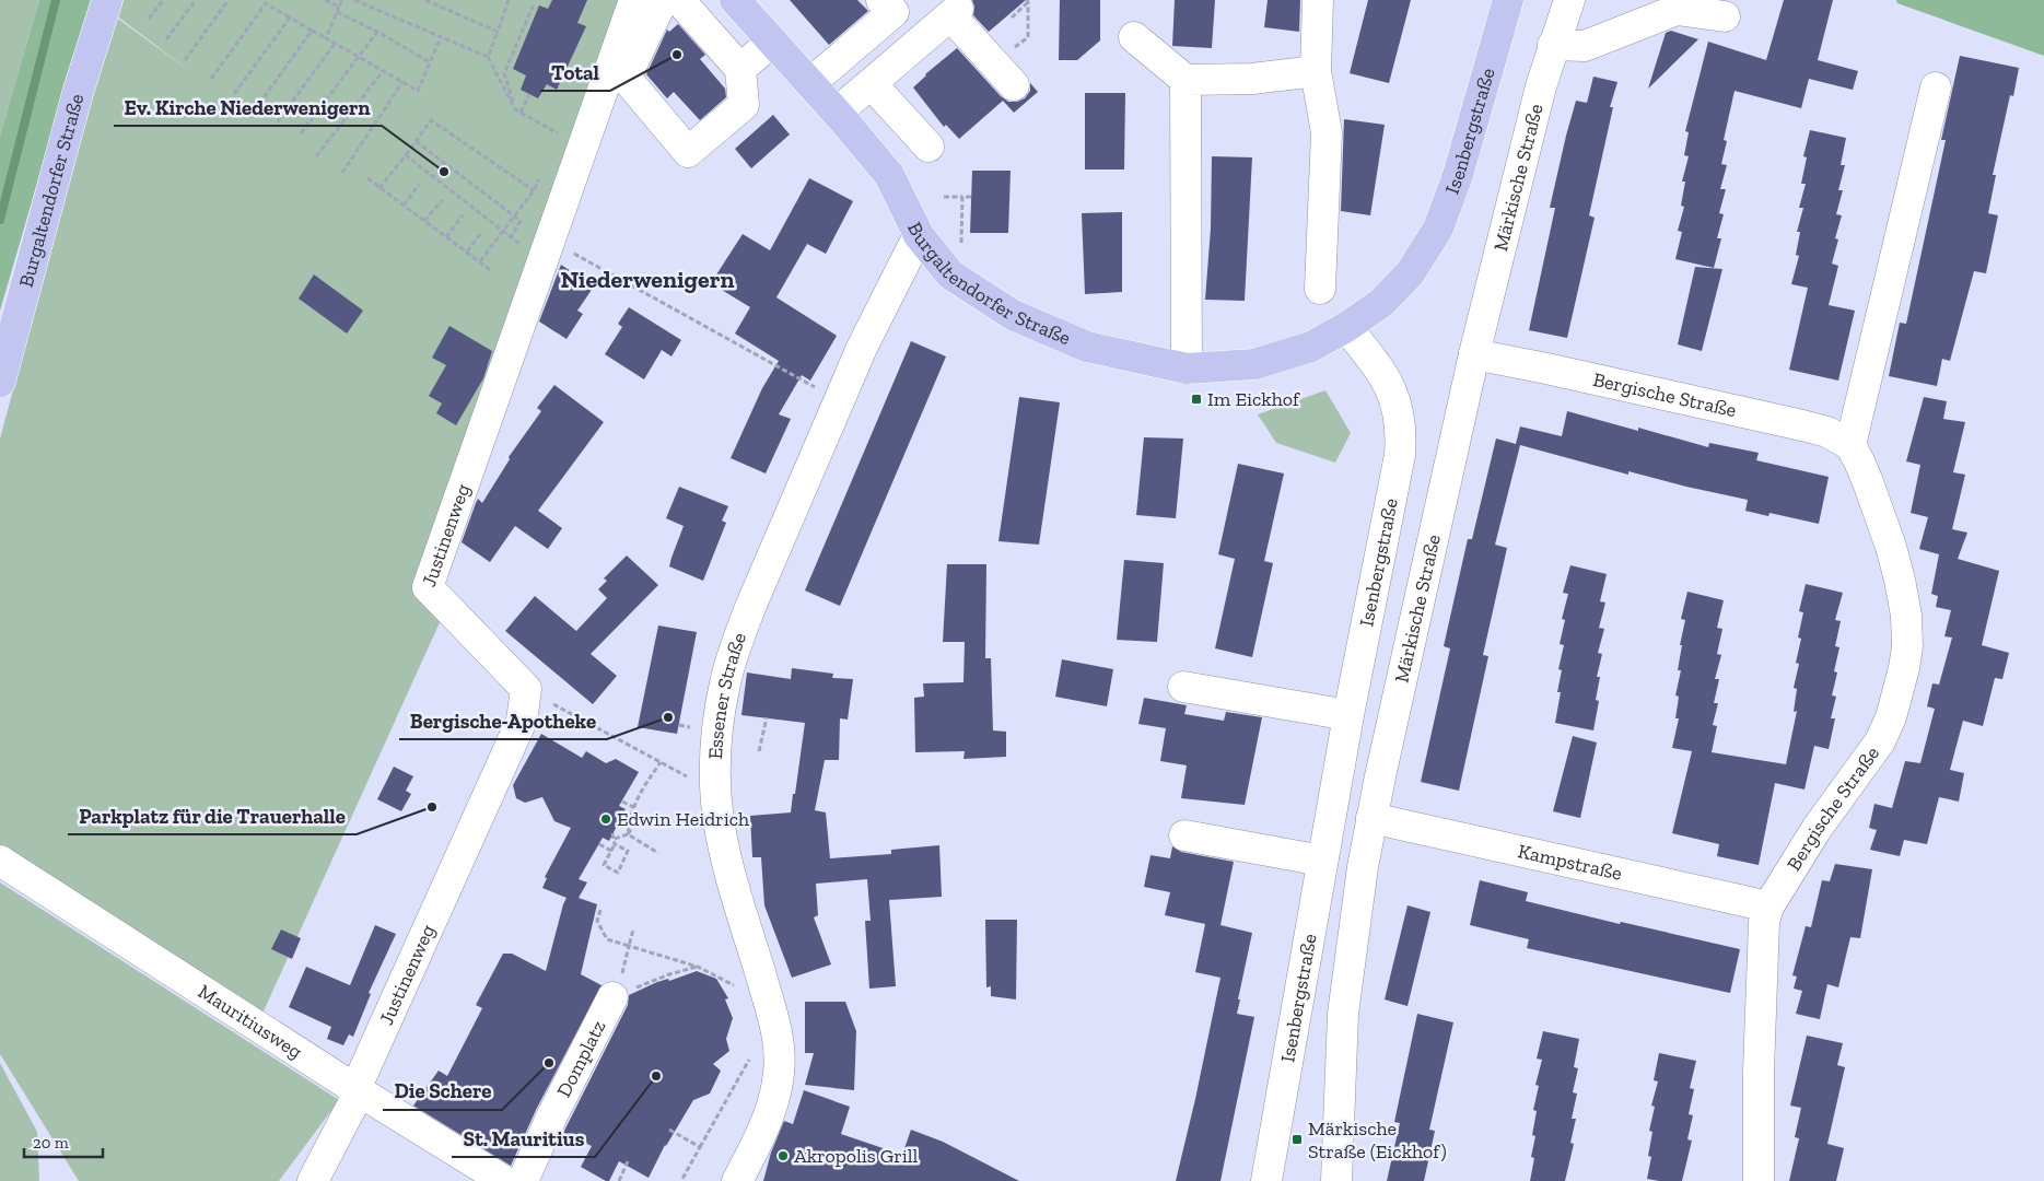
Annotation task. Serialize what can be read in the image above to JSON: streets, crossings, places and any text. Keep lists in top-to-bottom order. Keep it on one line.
{"streets":{"main road":["Isenbergstraße","Burgaltendorfer Straße"],"street":["Märkische Straße","Bergische Straße","Justinenweg","Essener Straße","Kampstraße","Mauritiusweg","Domplatz"]},"crossings":[["Isenbergstraße","Burgaltendorfer Straße"],["Märkische Straße","Bergische Straße"],["Märkische Straße","Kampstraße"],["Burgaltendorfer Straße","Essener Straße"],["Bergische Straße","Kampstraße"],["Justinenweg","Mauritiusweg"]],"districts":["Niederwenigern"],"places":{"other":["Total","Ev. Kirche Niederwenigern","Bergische-Apotheke","Parkplatz für die Trauerhalle","Edwin Heidrich","Die Schere","St. Mauritius","Akropolis Grill"],"transit":["Im Eickhof","Märkische Straße (Eickhof)"]},"scale_bar":"20 m"}
